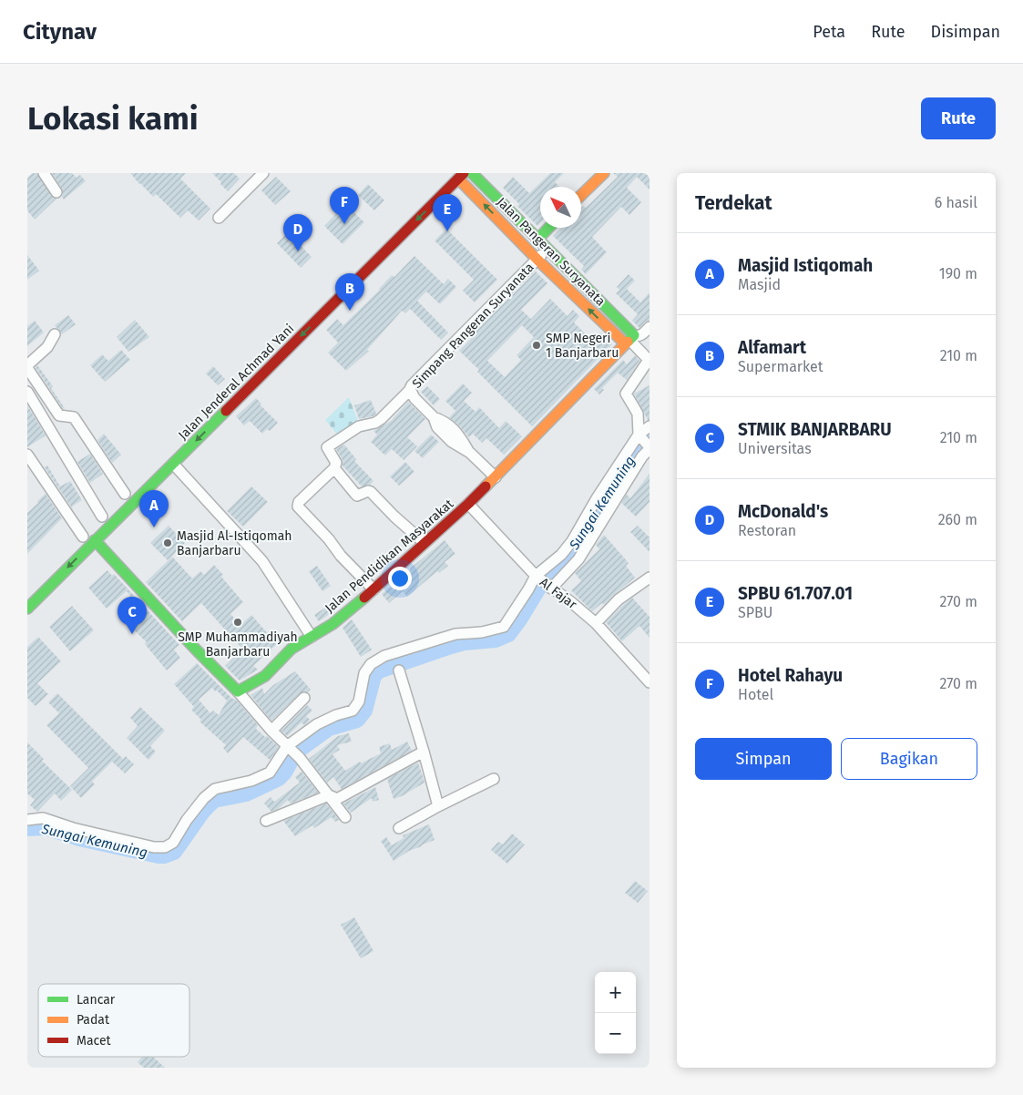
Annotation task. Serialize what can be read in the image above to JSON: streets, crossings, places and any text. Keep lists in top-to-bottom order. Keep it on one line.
{"streets":{"main road":["Jalan Pangeran Suryanata","Jalan Jenderal Achmad Yani","Jalan Pendidikan Masyarakat"],"street":["Simpang Pangeran Suryanata","Al Fajar"]},"crossings":[["Jalan Pangeran Suryanata","Simpang Pangeran Suryanata"],["Jalan Pangeran Suryanata","Jalan Jenderal Achmad Yani"],["Jalan Pangeran Suryanata","Jalan Pendidikan Masyarakat"],["Simpang Pangeran Suryanata","Jalan Pendidikan Masyarakat"],["Jalan Pendidikan Masyarakat","Al Fajar"]],"one_way":["Jalan Jenderal Achmad Yani"],"water":["Sungai Kemuning"],"places":["SMP Negeri 1 Banjarbaru","Masjid Al-Istiqomah Banjarbaru","SMP Muhammadiyah Banjarbaru"],"legend":["Lancar","Padat","Macet"],"north":"top left","page":{"header":"Citynav","nav":["Peta","Rute","Disimpan"],"buttons":["Rute",["Simpan","Bagikan"]],"title":"Lokasi kami","heading":["Terdekat","6 hasil"],"pins":["F","E","D","B","A","C"],"list":[{"mark":"A","name":"Masjid Istiqomah","note":"Masjid","value":"190 m"},{"mark":"B","name":"Alfamart","note":"Supermarket","value":"210 m"},{"mark":"C","name":"STMIK BANJARBARU","note":"Universitas","value":"210 m"},{"mark":"D","name":"McDonald's","note":"Restoran","value":"260 m"},{"mark":"E","name":"SPBU 61.707.01","note":"SPBU","value":"270 m"},{"mark":"F","name":"Hotel Rahayu","note":"Hotel","value":"270 m"}],"map_buttons":["+","−"]}}
